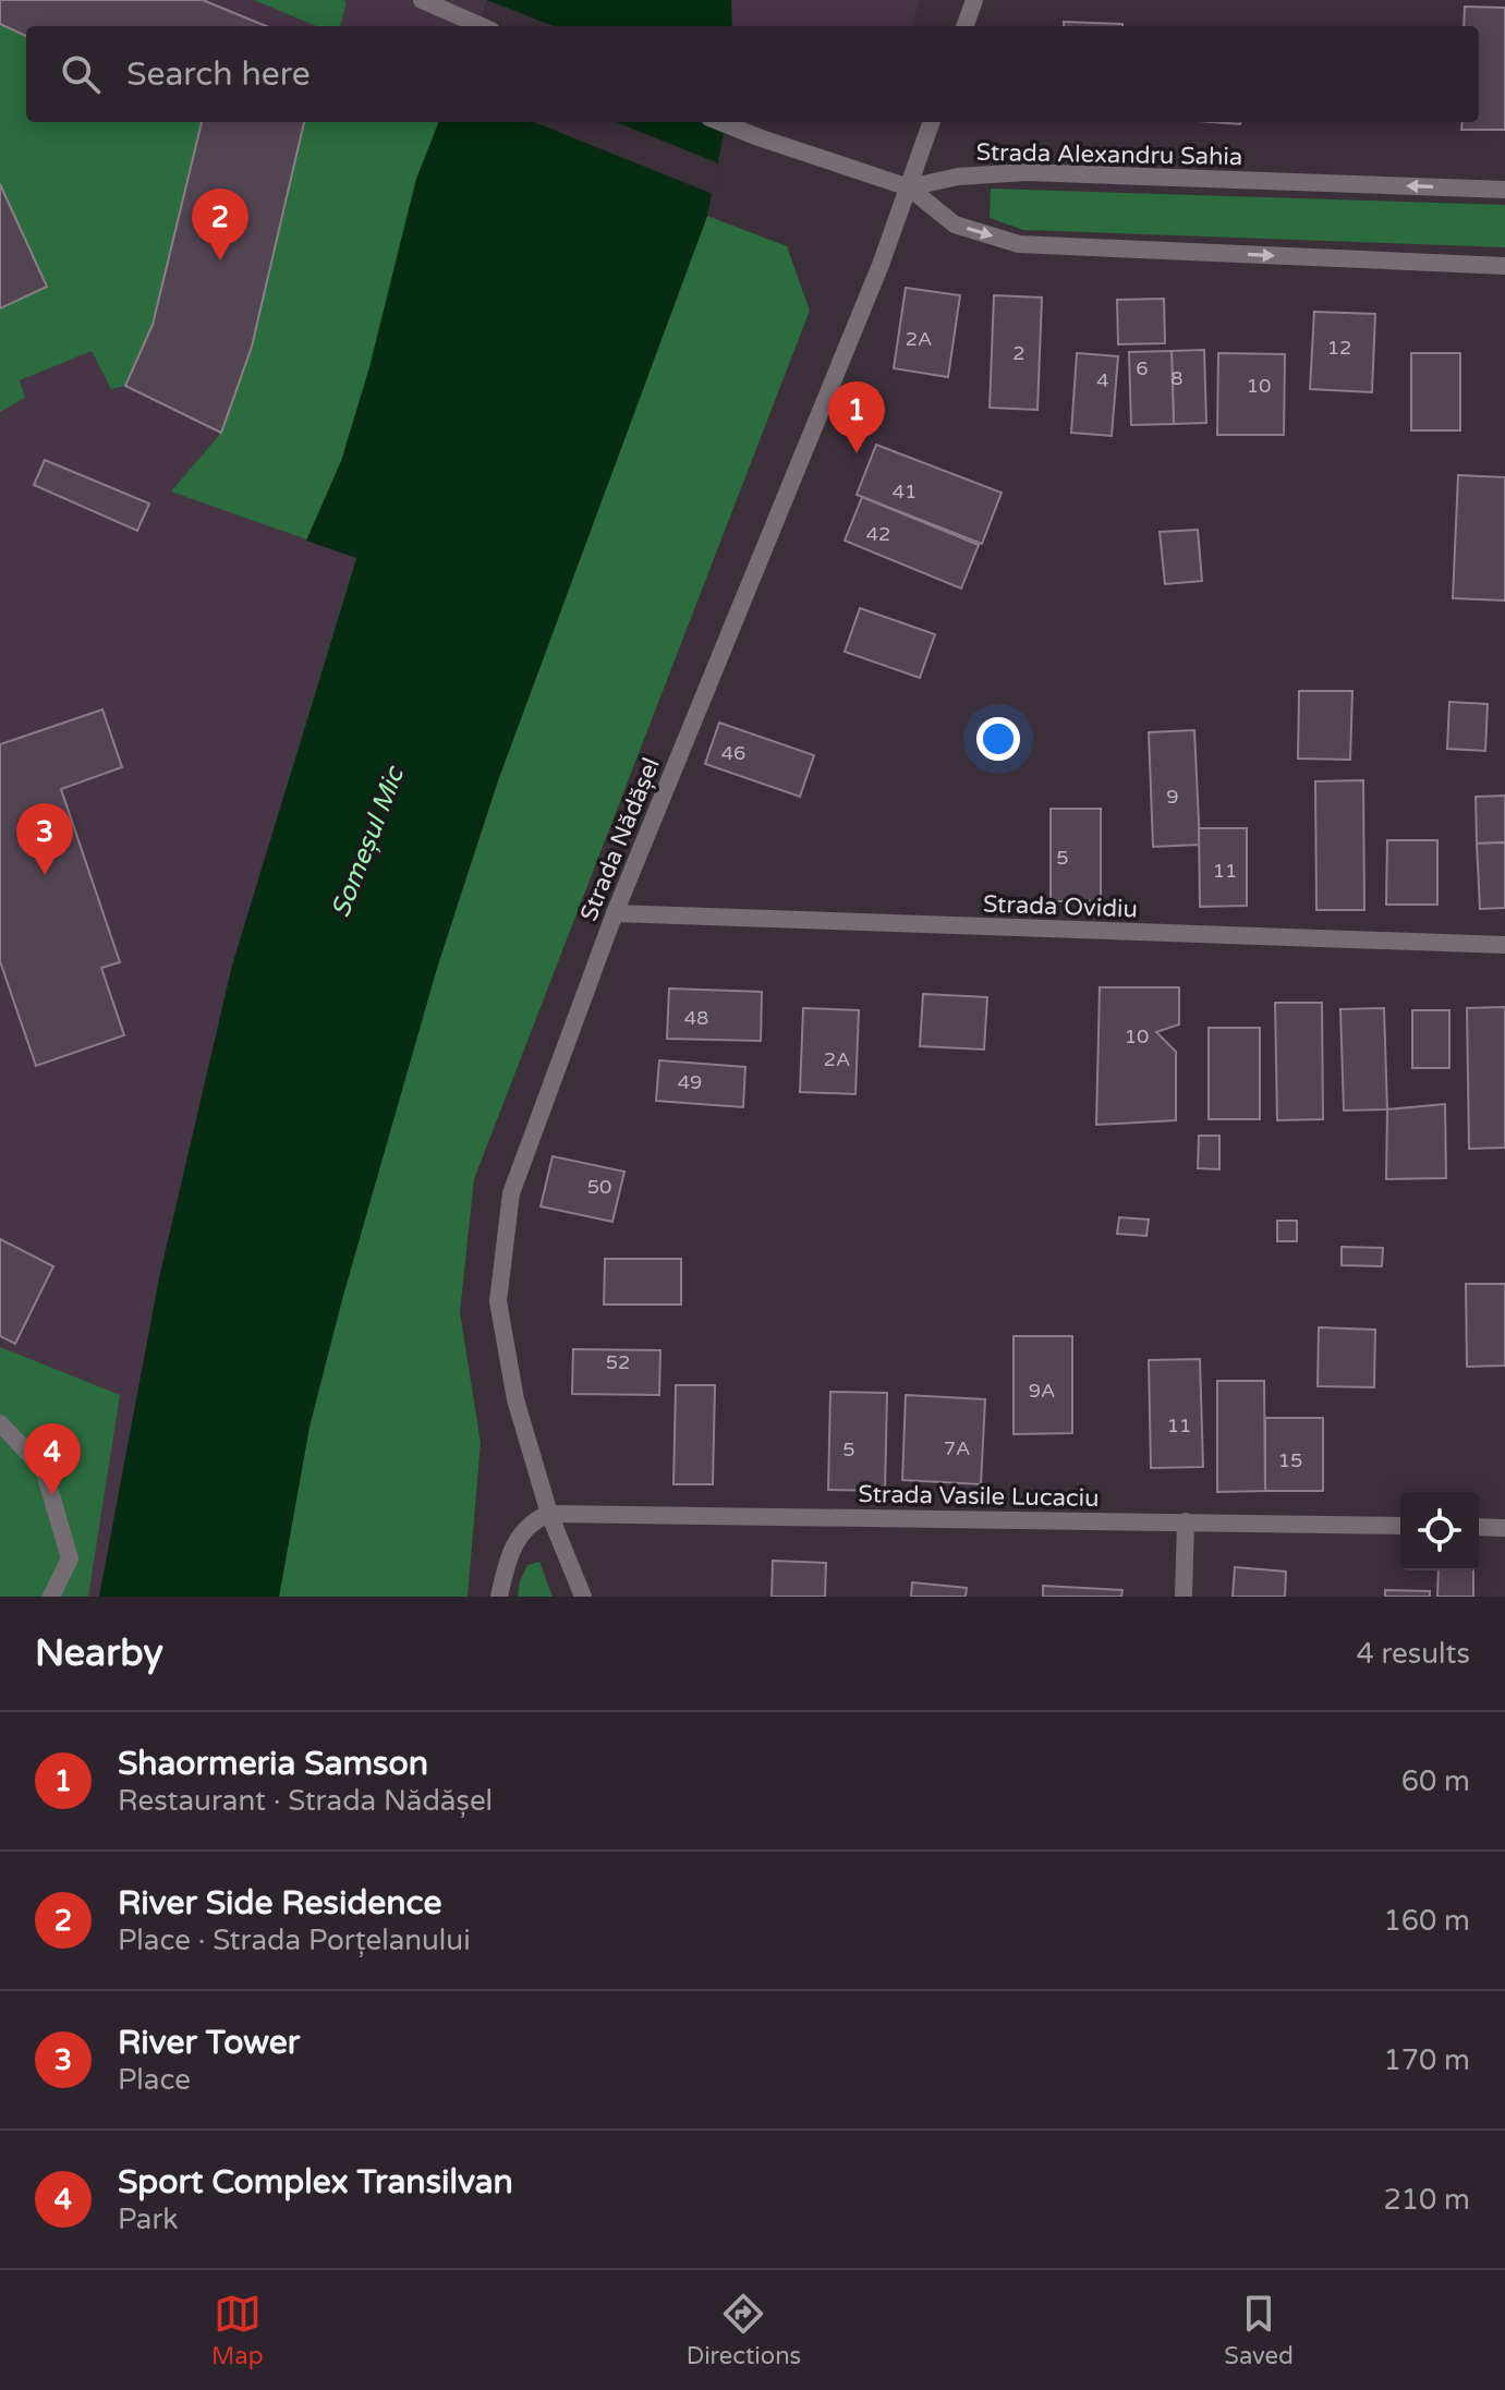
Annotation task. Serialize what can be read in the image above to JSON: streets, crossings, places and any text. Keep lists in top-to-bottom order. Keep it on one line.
{"streets":{"street":["Strada Alexandru Sahia","Strada Nădășel","Strada Ovidiu","Strada Vasile Lucaciu"]},"crossings":[["Strada Alexandru Sahia","Strada Nădășel"],["Strada Nădășel","Strada Ovidiu"],["Strada Nădășel","Strada Vasile Lucaciu"]],"water":["Someșul Mic"],"house_numbers":["2A","12","2","6","8","4","10","41","42","46","9","5","11","48","10","2A","49","50","52","9A","11","7A","5","15"],"page":{"search":"Search here","pins":["2","1","3","4"],"heading":["Nearby","4 results"],"list":[{"mark":"1","name":"Shaormeria Samson","note":"Restaurant · Strada Nădășel","value":"60 m"},{"mark":"2","name":"River Side Residence","note":"Place · Strada Porțelanului","value":"160 m"},{"mark":"3","name":"River Tower","note":"Place","value":"170 m"},{"mark":"4","name":"Sport Complex Transilvan","note":"Park","value":"210 m"}],"nav":["Map","Directions","Saved"]}}
